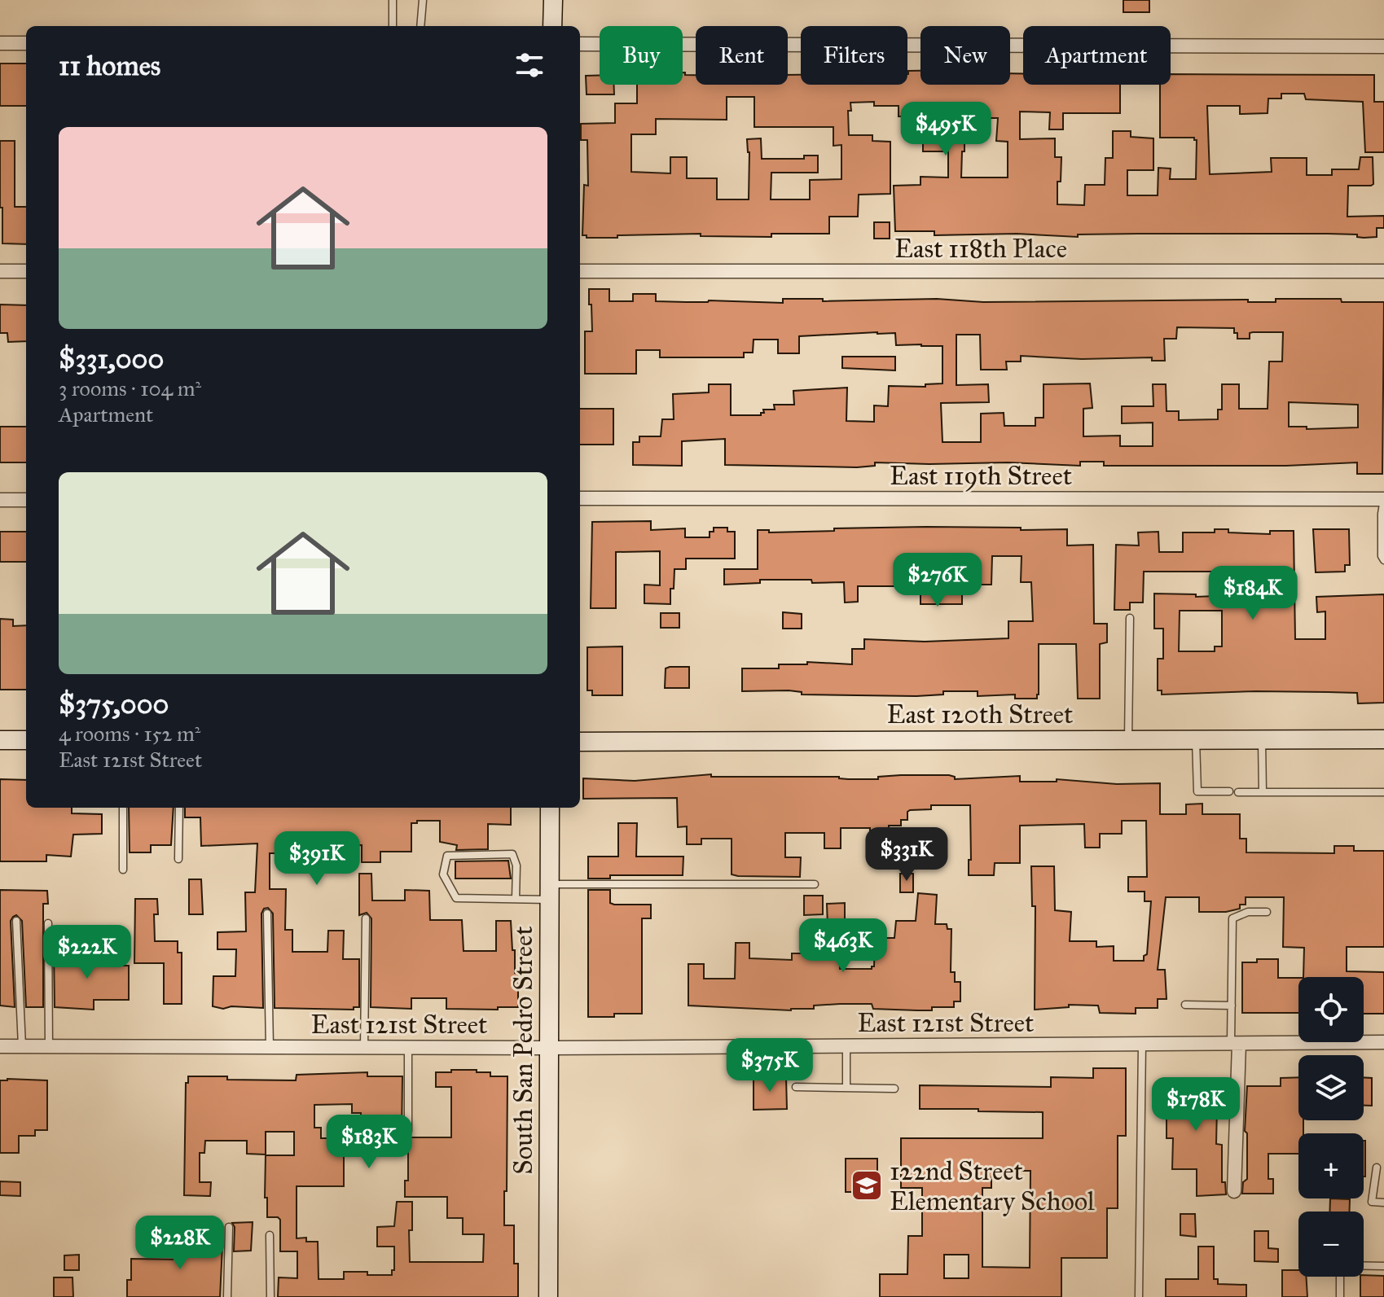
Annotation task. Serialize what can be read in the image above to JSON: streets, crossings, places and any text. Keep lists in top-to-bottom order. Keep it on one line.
{"streets":{"street":["East 118th Place","East 119th Street","East 120th Street","East 121st Street","South San Pedro Street"]},"crossings":[["East 121st Street","South San Pedro Street"]],"places":{"school or university":["122nd Street Elementary School"]},"page":{"chip":["Buy","Rent","Filters","New","Apartment"],"heading":"11 homes","price":["$495K","$276K","$184K","$331K","$391K","$463K","$222K","$375K","$178K","$183K","$228K"],"list":[{"name":"$331,000","note":"3 rooms · 104 m² · Apartment"},{"name":"$375,000","note":"4 rooms · 152 m² · East 121st Street"}],"map_buttons":["+","−"]}}
